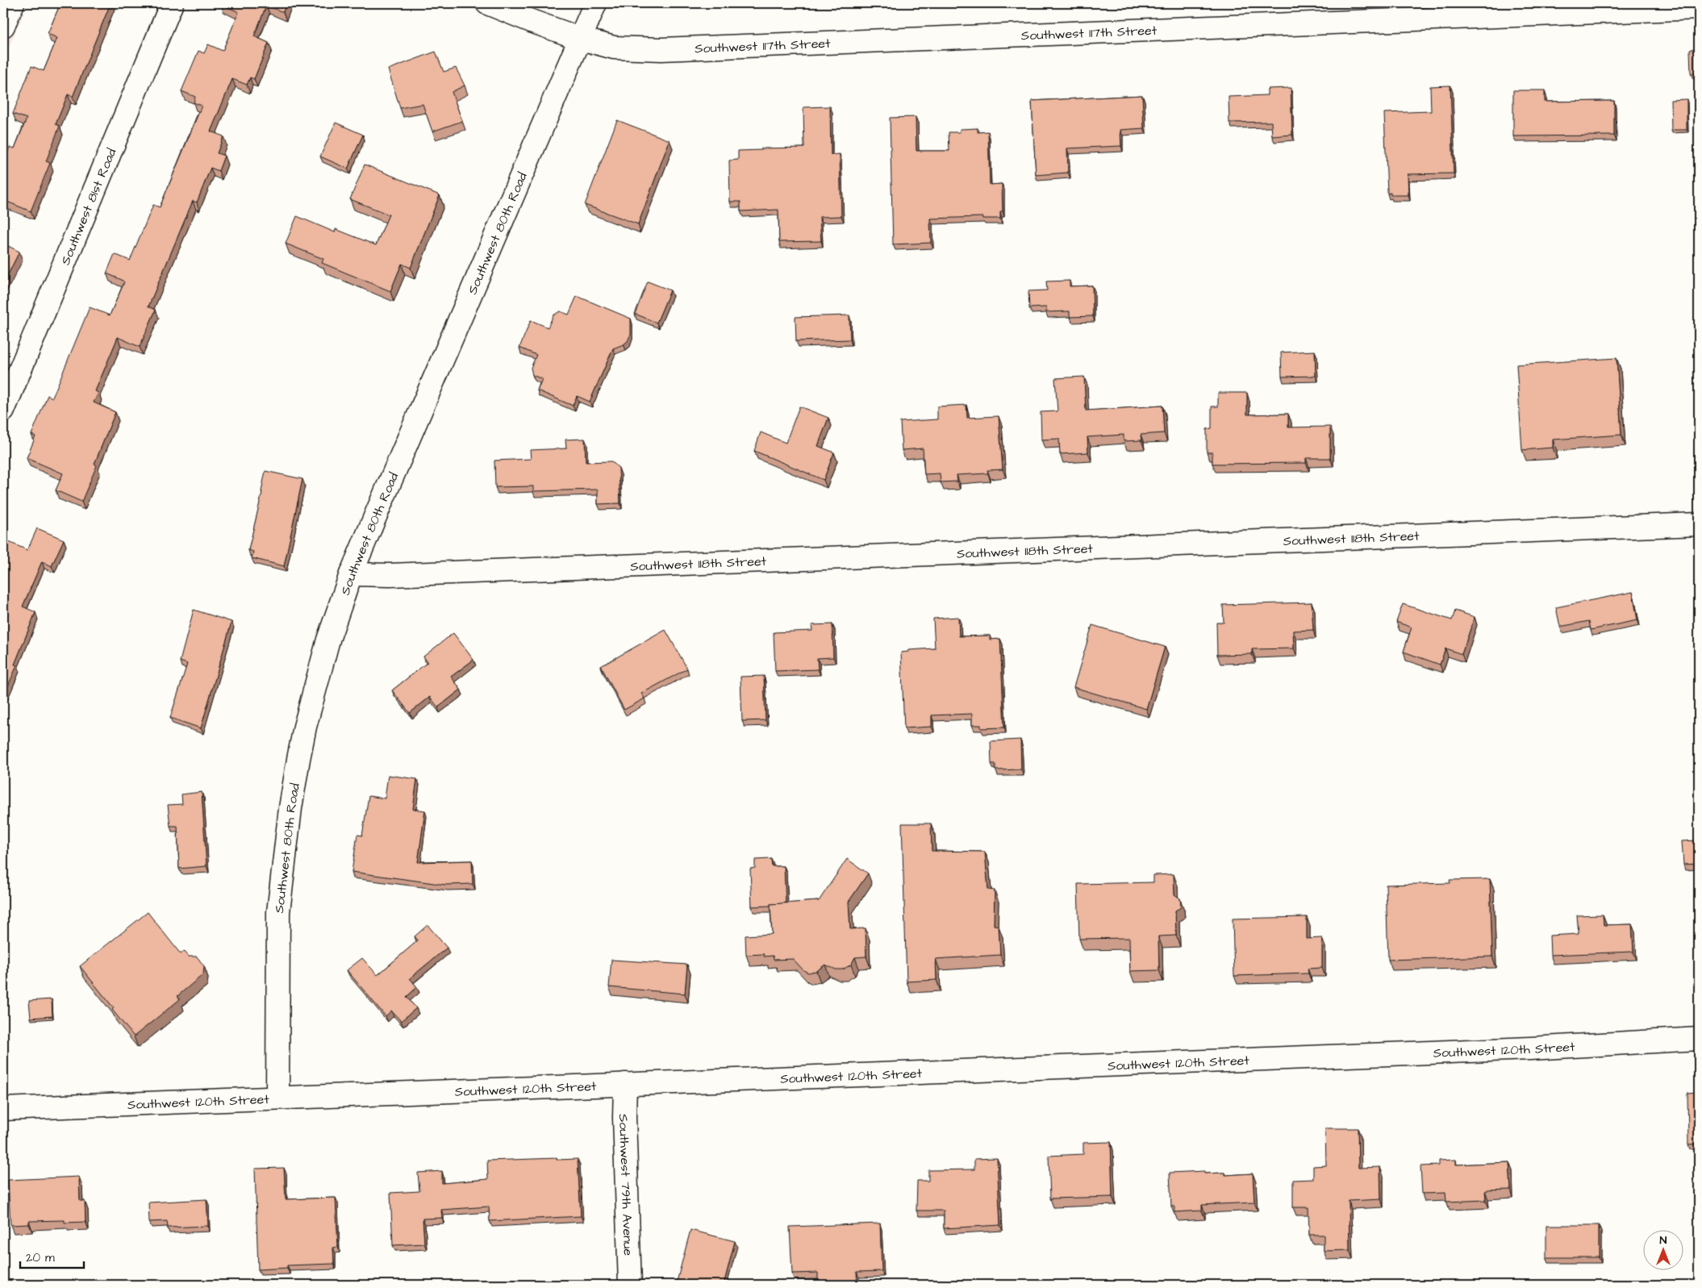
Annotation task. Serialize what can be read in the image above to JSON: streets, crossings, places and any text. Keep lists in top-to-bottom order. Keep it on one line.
{"streets":{"street":["Southwest 117th Street","Southwest 81st Road","Southwest 80th Road","Southwest 118th Street","Southwest 120th Street","Southwest 79th Avenue"]},"crossings":[["Southwest 117th Street","Southwest 80th Road"],["Southwest 80th Road","Southwest 118th Street"],["Southwest 80th Road","Southwest 120th Street"],["Southwest 120th Street","Southwest 79th Avenue"]],"scale_bar":"20 m","north":"top"}
